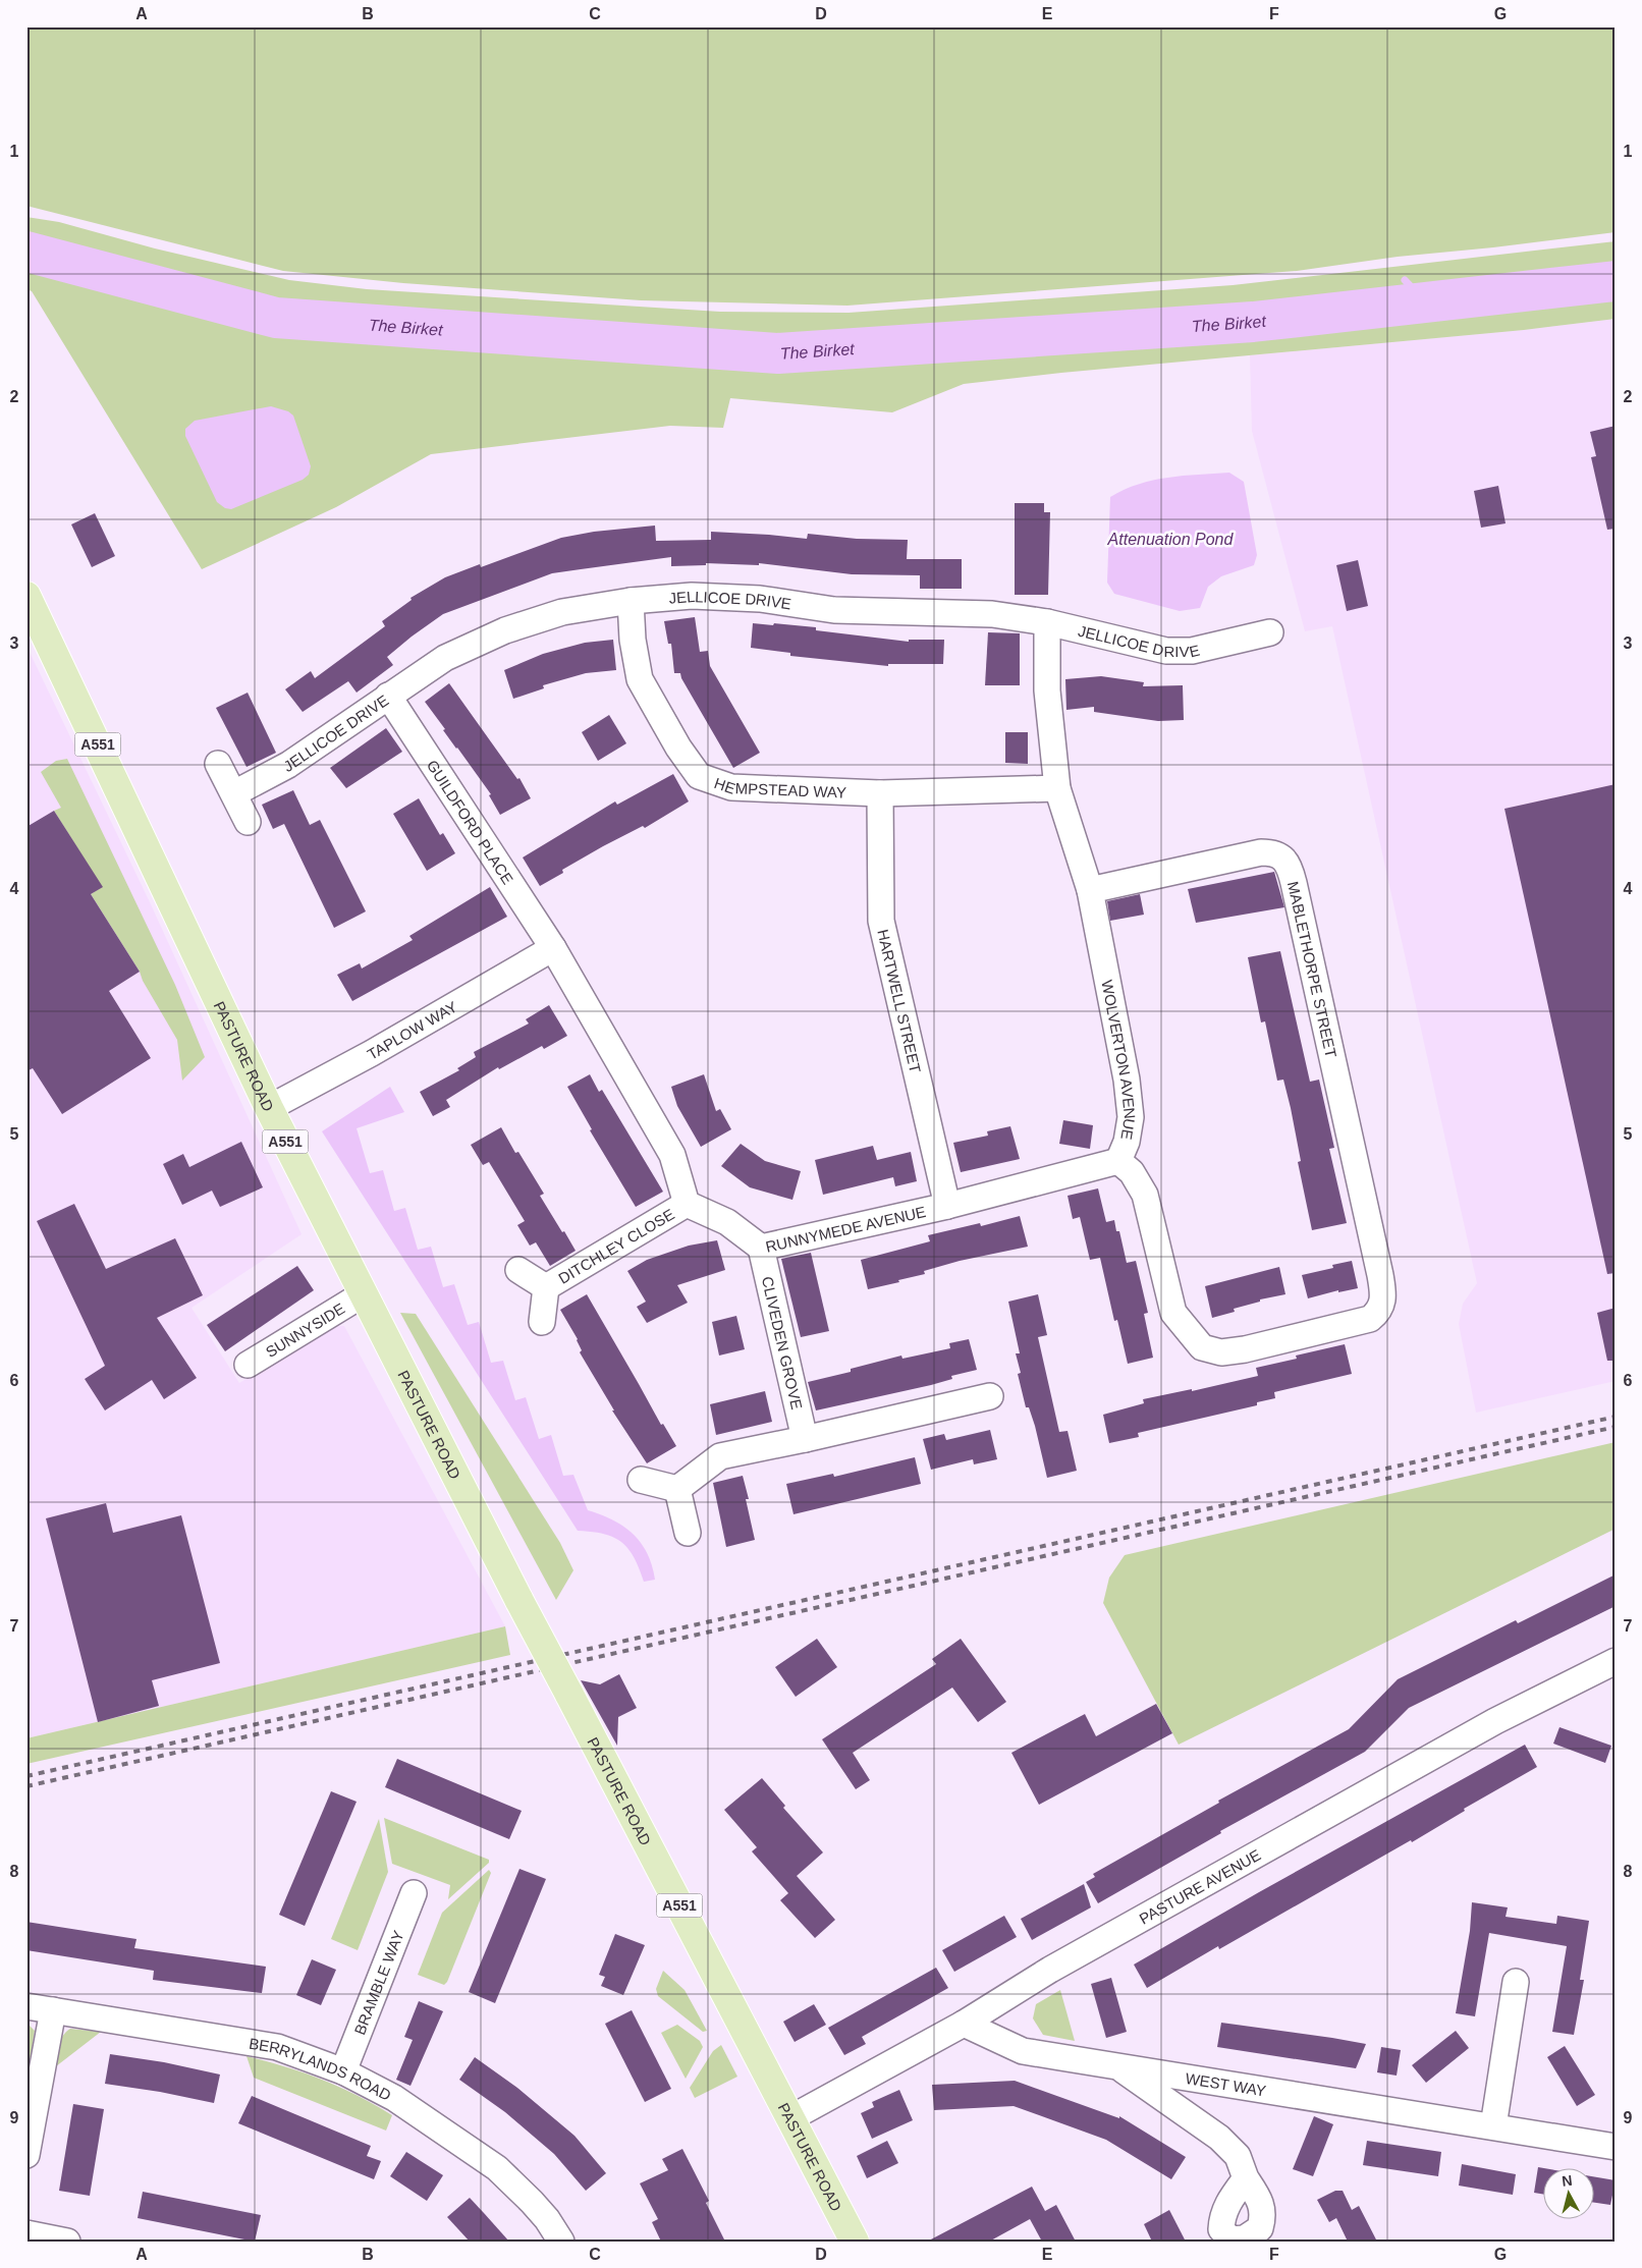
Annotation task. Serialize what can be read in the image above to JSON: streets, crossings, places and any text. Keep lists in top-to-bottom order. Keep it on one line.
{"streets":{"main road":["A551","PASTURE ROAD"],"street":["JELLICOE DRIVE","HEMPSTEAD WAY","GUILDFORD PLACE","MABLETHORPE STREET","HARTWELL STREET","TAPLOW WAY","WOLVERTON AVENUE","RUNNYMEDE AVENUE","DITCHLEY CLOSE","SUNNYSIDE","CLIVEDEN GROVE","PASTURE AVENUE","BRAMBLE WAY","BERRYLANDS ROAD","WEST WAY"]},"crossings":[["JELLICOE DRIVE","HEMPSTEAD WAY"],["JELLICOE DRIVE","GUILDFORD PLACE"],["JELLICOE DRIVE","WOLVERTON AVENUE"],["HEMPSTEAD WAY","HARTWELL STREET"],["HEMPSTEAD WAY","WOLVERTON AVENUE"],["GUILDFORD PLACE","TAPLOW WAY"],["MABLETHORPE STREET","WOLVERTON AVENUE"],["HARTWELL STREET","RUNNYMEDE AVENUE"],["TAPLOW WAY","PASTURE ROAD"],["PASTURE ROAD","SUNNYSIDE"],["PASTURE ROAD","PASTURE AVENUE"],["WOLVERTON AVENUE","RUNNYMEDE AVENUE"],["RUNNYMEDE AVENUE","DITCHLEY CLOSE"],["RUNNYMEDE AVENUE","CLIVEDEN GROVE"],["PASTURE AVENUE","WEST WAY"],["BRAMBLE WAY","BERRYLANDS ROAD"]],"water":["The Birket","Attenuation Pond"],"north":"top","grid":{"columns":["A","B","C","D","E","F","G"],"rows":["1","2","3","4","5","6","7","8","9"]}}
